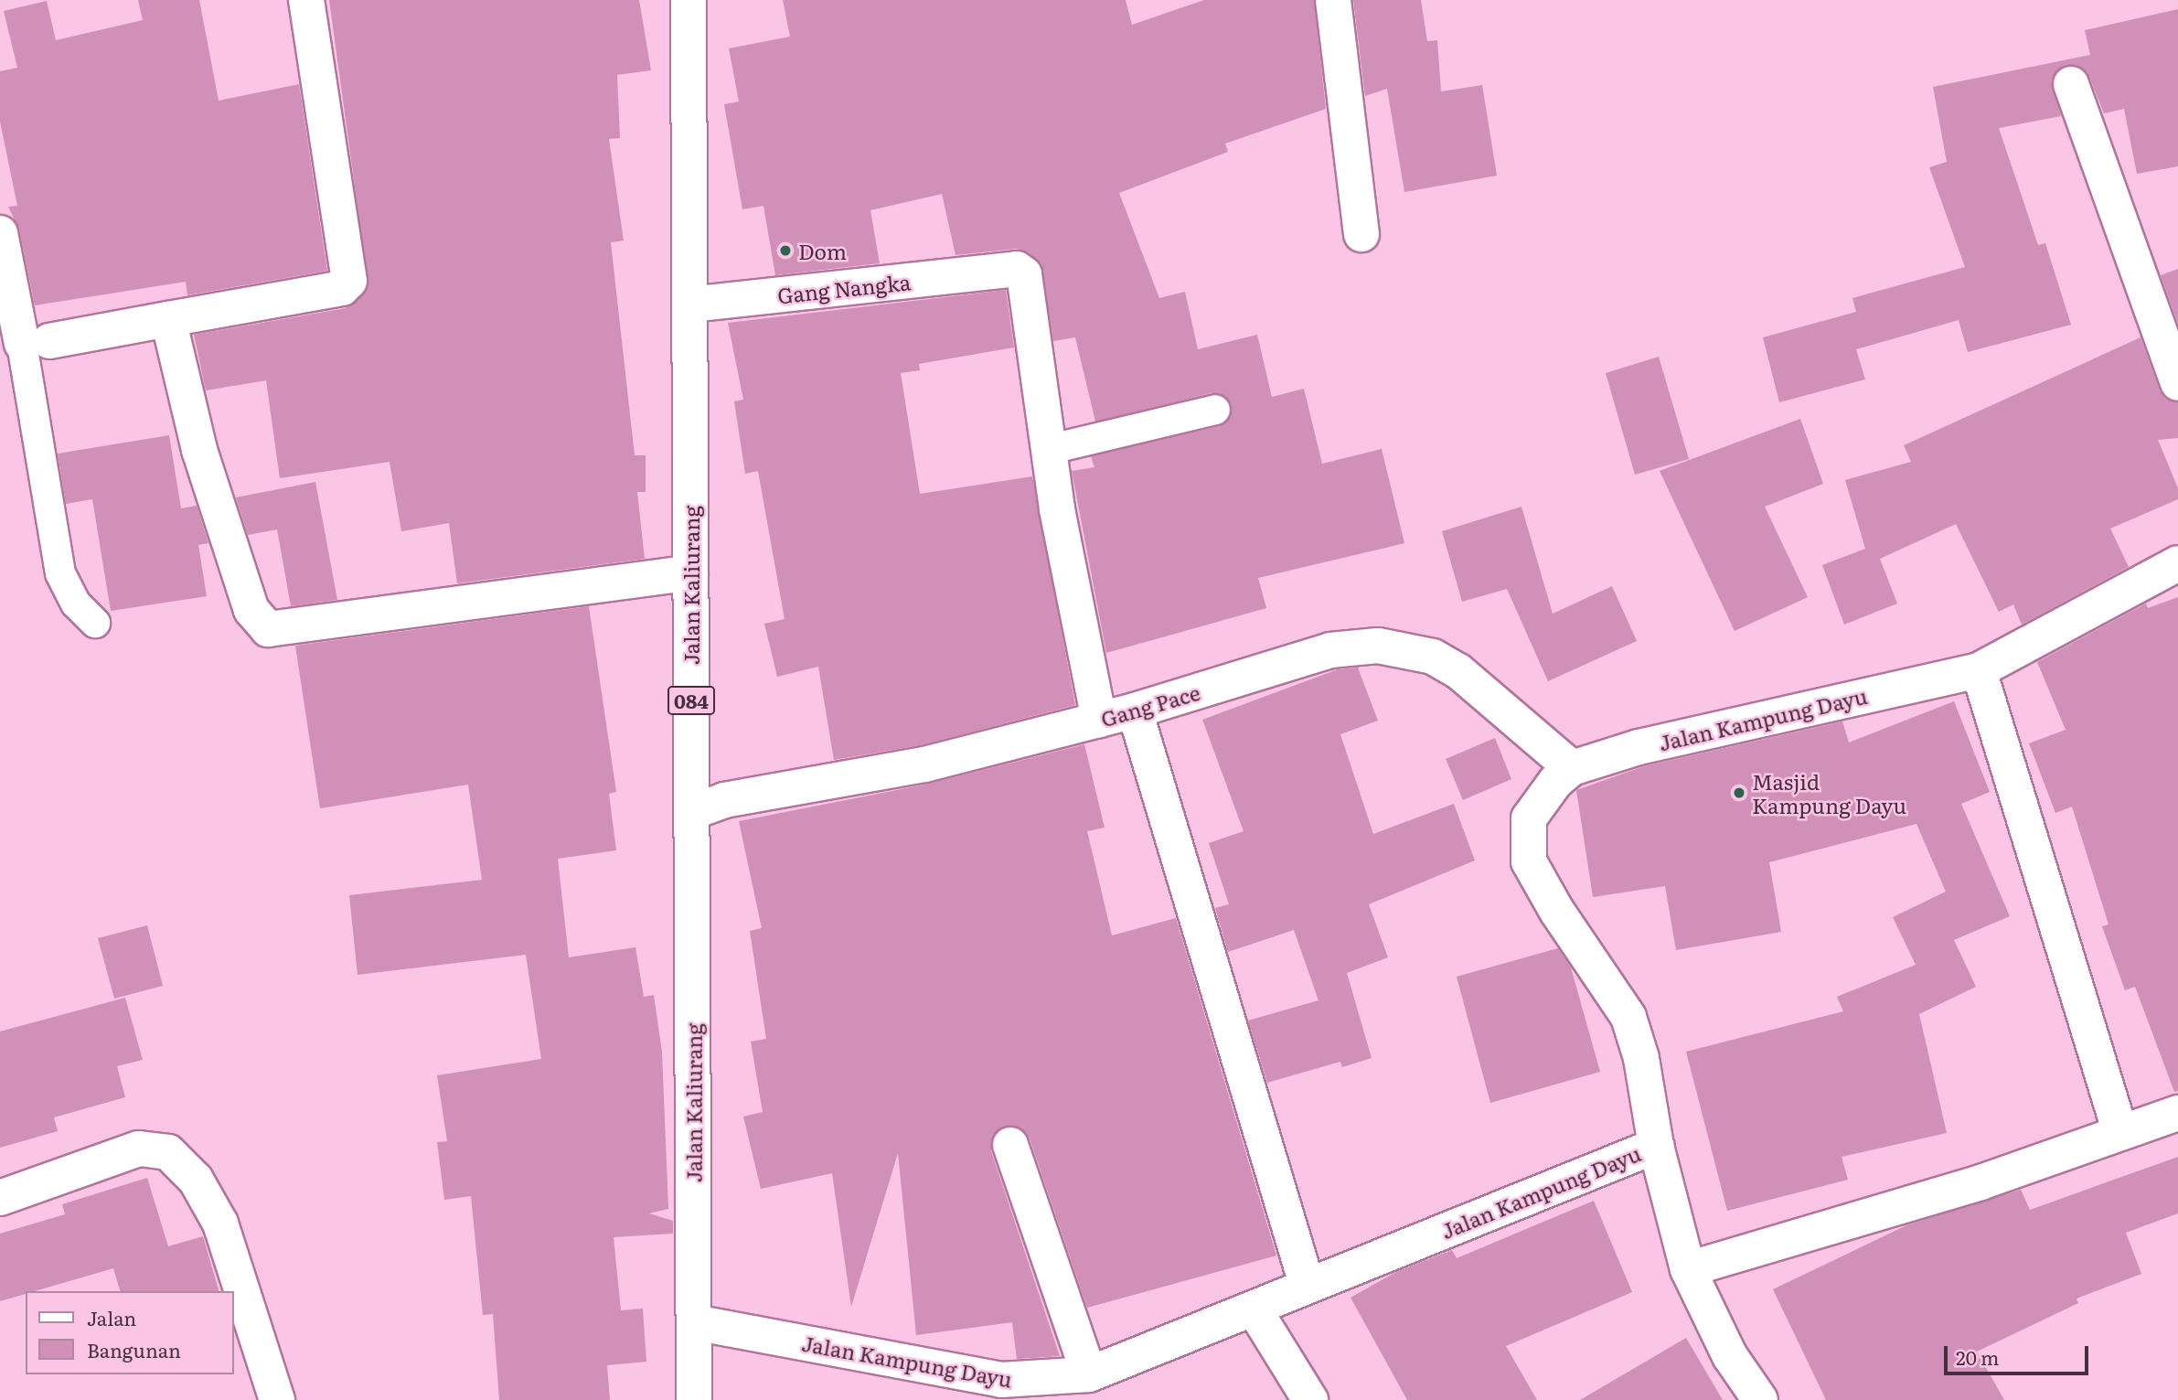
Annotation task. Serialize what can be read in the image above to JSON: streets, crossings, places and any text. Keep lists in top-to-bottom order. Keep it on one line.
{"streets":{"street":["Gang Nangka","Jalan Kaliurang","084","Gang Pace","Jalan Kampung Dayu"]},"crossings":[["Gang Nangka","Jalan Kaliurang"],["Jalan Kaliurang","Gang Pace"],["Jalan Kaliurang","Jalan Kampung Dayu"],["Gang Pace","Jalan Kampung Dayu"]],"places":["Dom","Masjid Kampung Dayu"],"legend":["Jalan","Bangunan"],"scale_bar":"20 m"}
